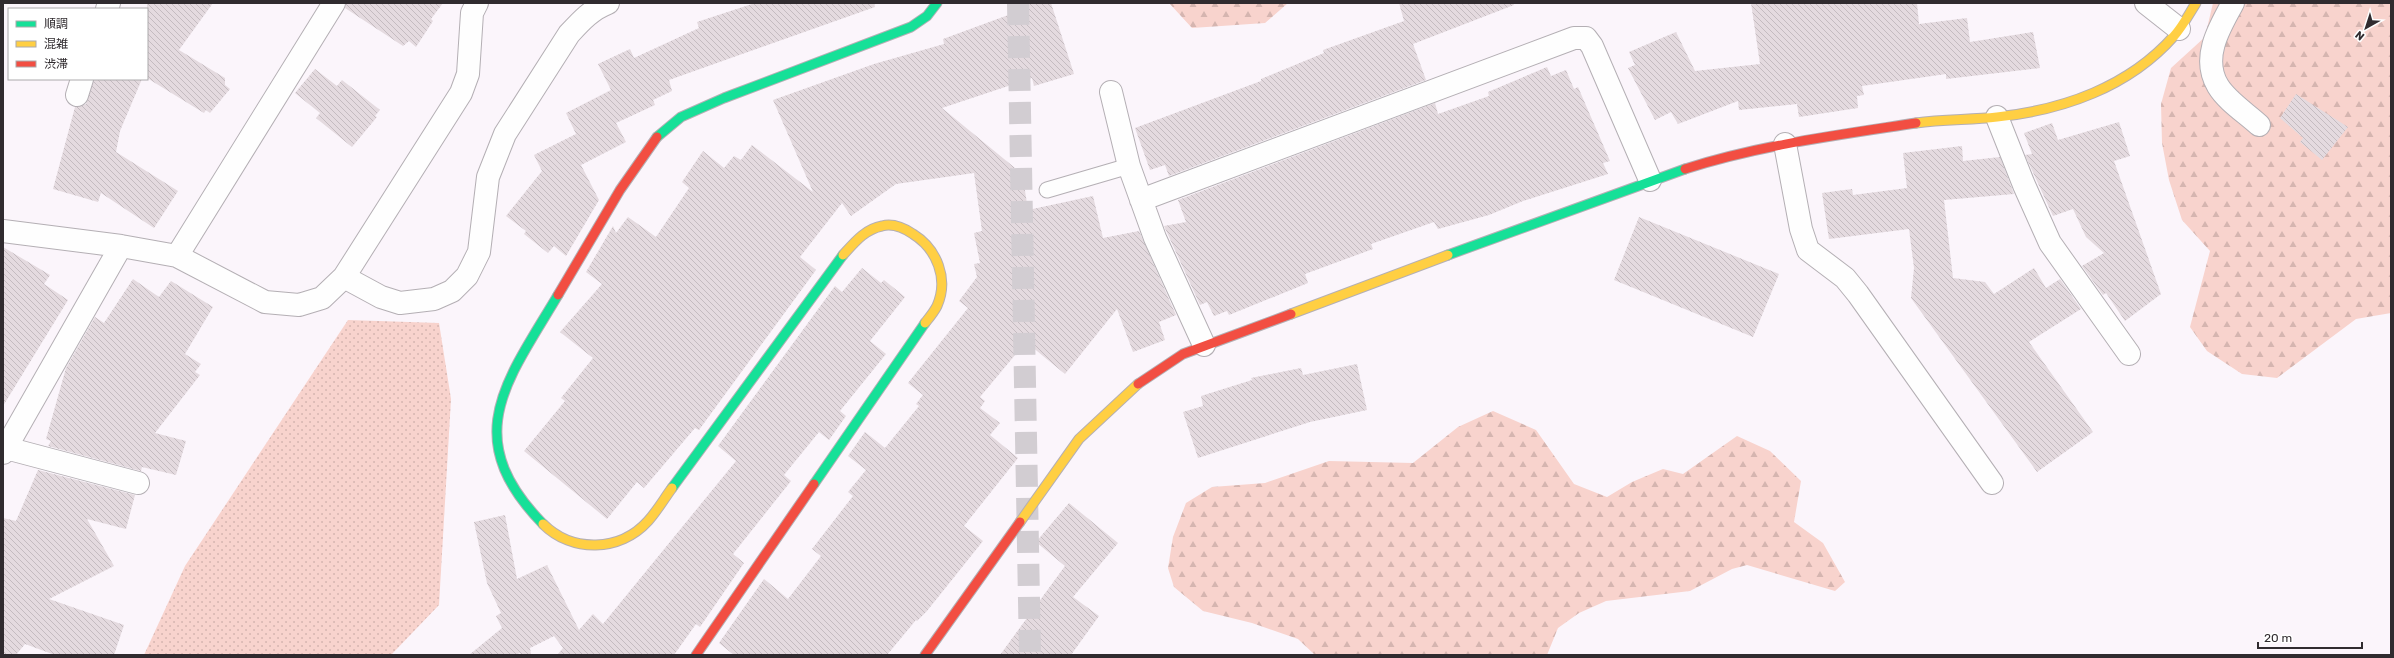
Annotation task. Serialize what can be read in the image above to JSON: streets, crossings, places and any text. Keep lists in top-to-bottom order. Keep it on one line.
{"legend":["順調","混雑","渋滞"],"scale_bar":"20 m","north":"bottom left"}
